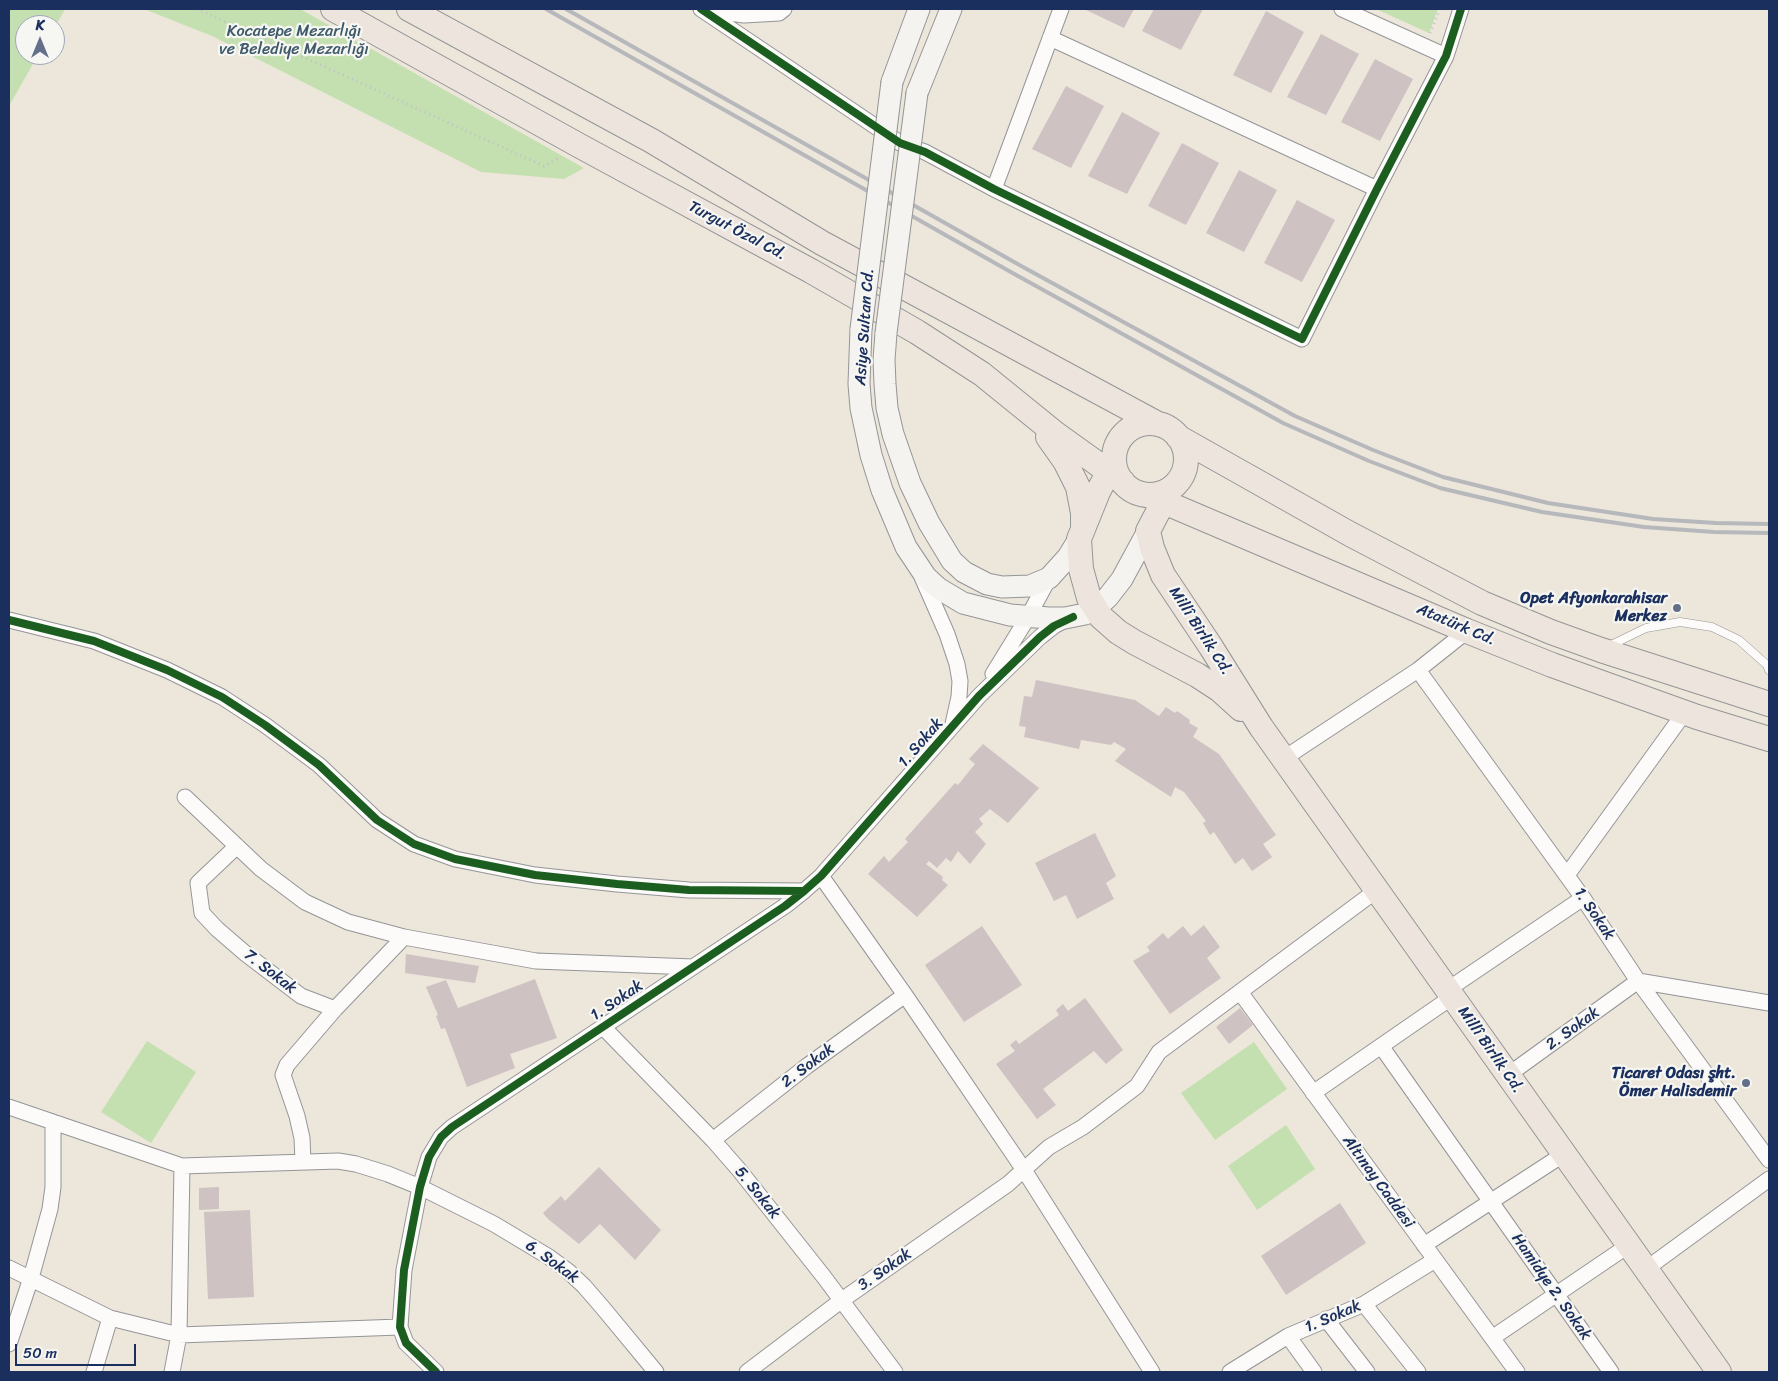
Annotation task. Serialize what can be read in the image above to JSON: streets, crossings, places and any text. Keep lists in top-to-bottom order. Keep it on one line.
{"streets":{"main road":["Turgut Özal Cd.","Asiye Sultan Cd.","Atatürk Cd.","Millî Birlik Cd."],"street":["1. Sokak","7. Sokak","2. Sokak","Altınay Caddesi","5. Sokak","6. Sokak","3. Sokak","Hamidye 2. Sokak"]},"crossings":[["Turgut Özal Cd.","Atatürk Cd."],["Turgut Özal Cd.","Millî Birlik Cd."],["Asiye Sultan Cd.","Millî Birlik Cd."],["Millî Birlik Cd.","2. Sokak"],["Millî Birlik Cd.","3. Sokak"],["1. Sokak","2. Sokak"],["1. Sokak","Altınay Caddesi"],["1. Sokak","5. Sokak"],["1. Sokak","6. Sokak"],["2. Sokak","5. Sokak"],["Altınay Caddesi","3. Sokak"],["5. Sokak","3. Sokak"]],"parks":["Kocatepe Mezarlığı ve Belediye Mezarlığı"],"places":["Opet Afyonkarahisar Merkez","Ticaret Odası şht. Ömer Halisdemir"],"scale_bar":"50 m","north":"top"}
